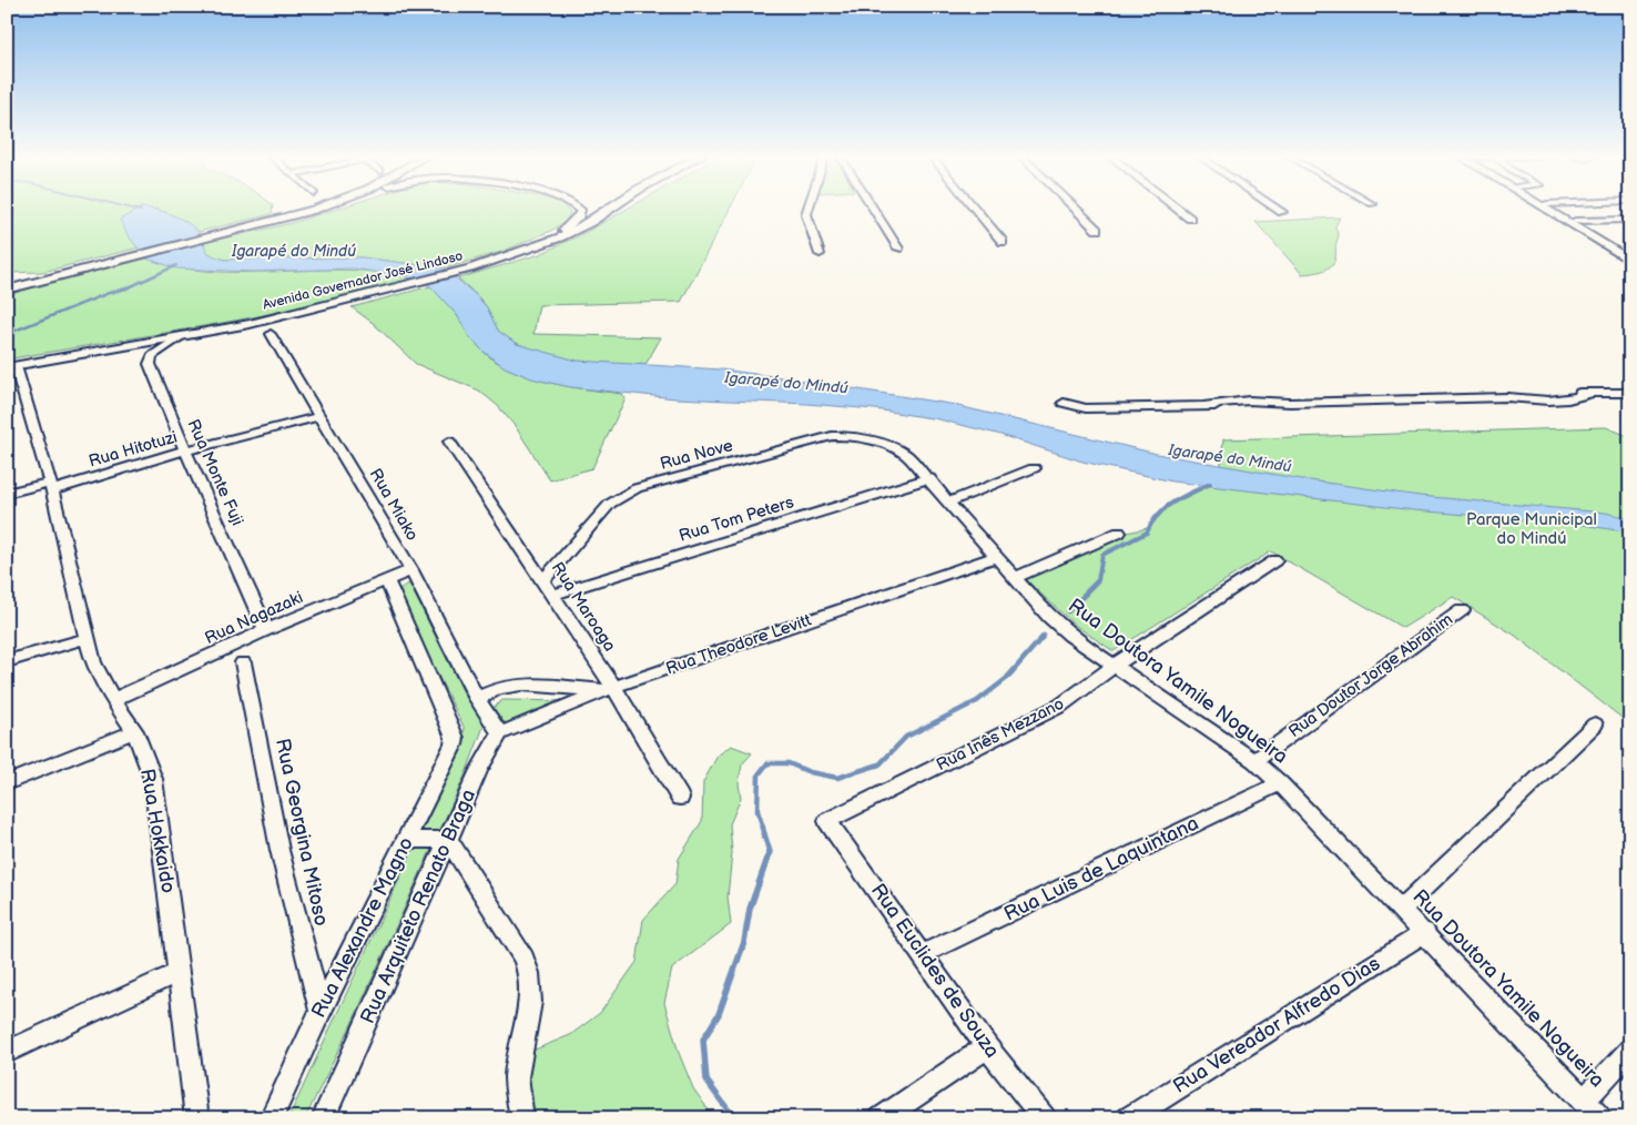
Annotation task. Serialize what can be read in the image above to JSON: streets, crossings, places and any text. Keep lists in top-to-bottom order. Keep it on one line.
{"streets":{"main road":["Avenida Governador José Lindoso"],"street":["Rua Hitotuzi","Rua Nove","Rua Monte Fuji","Rua Miako","Rua Tom Peters","Rua Maroaga","Rua Nagazaki","Rua Theodore Levitt","Rua Doutor Jorge Abrahim","Rua Doutora Yamile Nogueira","Rua Inês Mezzano","Rua Hokkaido","Rua Georgina Mitoso","Rua Luis de Laquintana","Rua Arquiteto Renato Braga","Rua Alexandre Magno","Rua Euclides de Souza","Rua Vereador Alfredo Dias"]},"crossings":[["Avenida Governador José Lindoso","Rua Monte Fuji"],["Avenida Governador José Lindoso","Rua Hokkaido"],["Rua Hitotuzi","Rua Monte Fuji"],["Rua Hitotuzi","Rua Miako"],["Rua Hitotuzi","Rua Hokkaido"],["Rua Nove","Rua Maroaga"],["Rua Nove","Rua Doutora Yamile Nogueira"],["Rua Monte Fuji","Rua Nagazaki"],["Rua Miako","Rua Nagazaki"],["Rua Miako","Rua Theodore Levitt"],["Rua Tom Peters","Rua Maroaga"],["Rua Tom Peters","Rua Doutora Yamile Nogueira"],["Rua Maroaga","Rua Theodore Levitt"],["Rua Nagazaki","Rua Hokkaido"],["Rua Nagazaki","Rua Alexandre Magno"],["Rua Theodore Levitt","Rua Doutora Yamile Nogueira"],["Rua Doutor Jorge Abrahim","Rua Doutora Yamile Nogueira"],["Rua Doutora Yamile Nogueira","Rua Inês Mezzano"],["Rua Doutora Yamile Nogueira","Rua Luis de Laquintana"],["Rua Doutora Yamile Nogueira","Rua Vereador Alfredo Dias"],["Rua Inês Mezzano","Rua Euclides de Souza"],["Rua Georgina Mitoso","Rua Alexandre Magno"],["Rua Luis de Laquintana","Rua Euclides de Souza"]],"water":["Igarapé do Mindú"],"parks":["Parque Municipal do Mindú"]}
